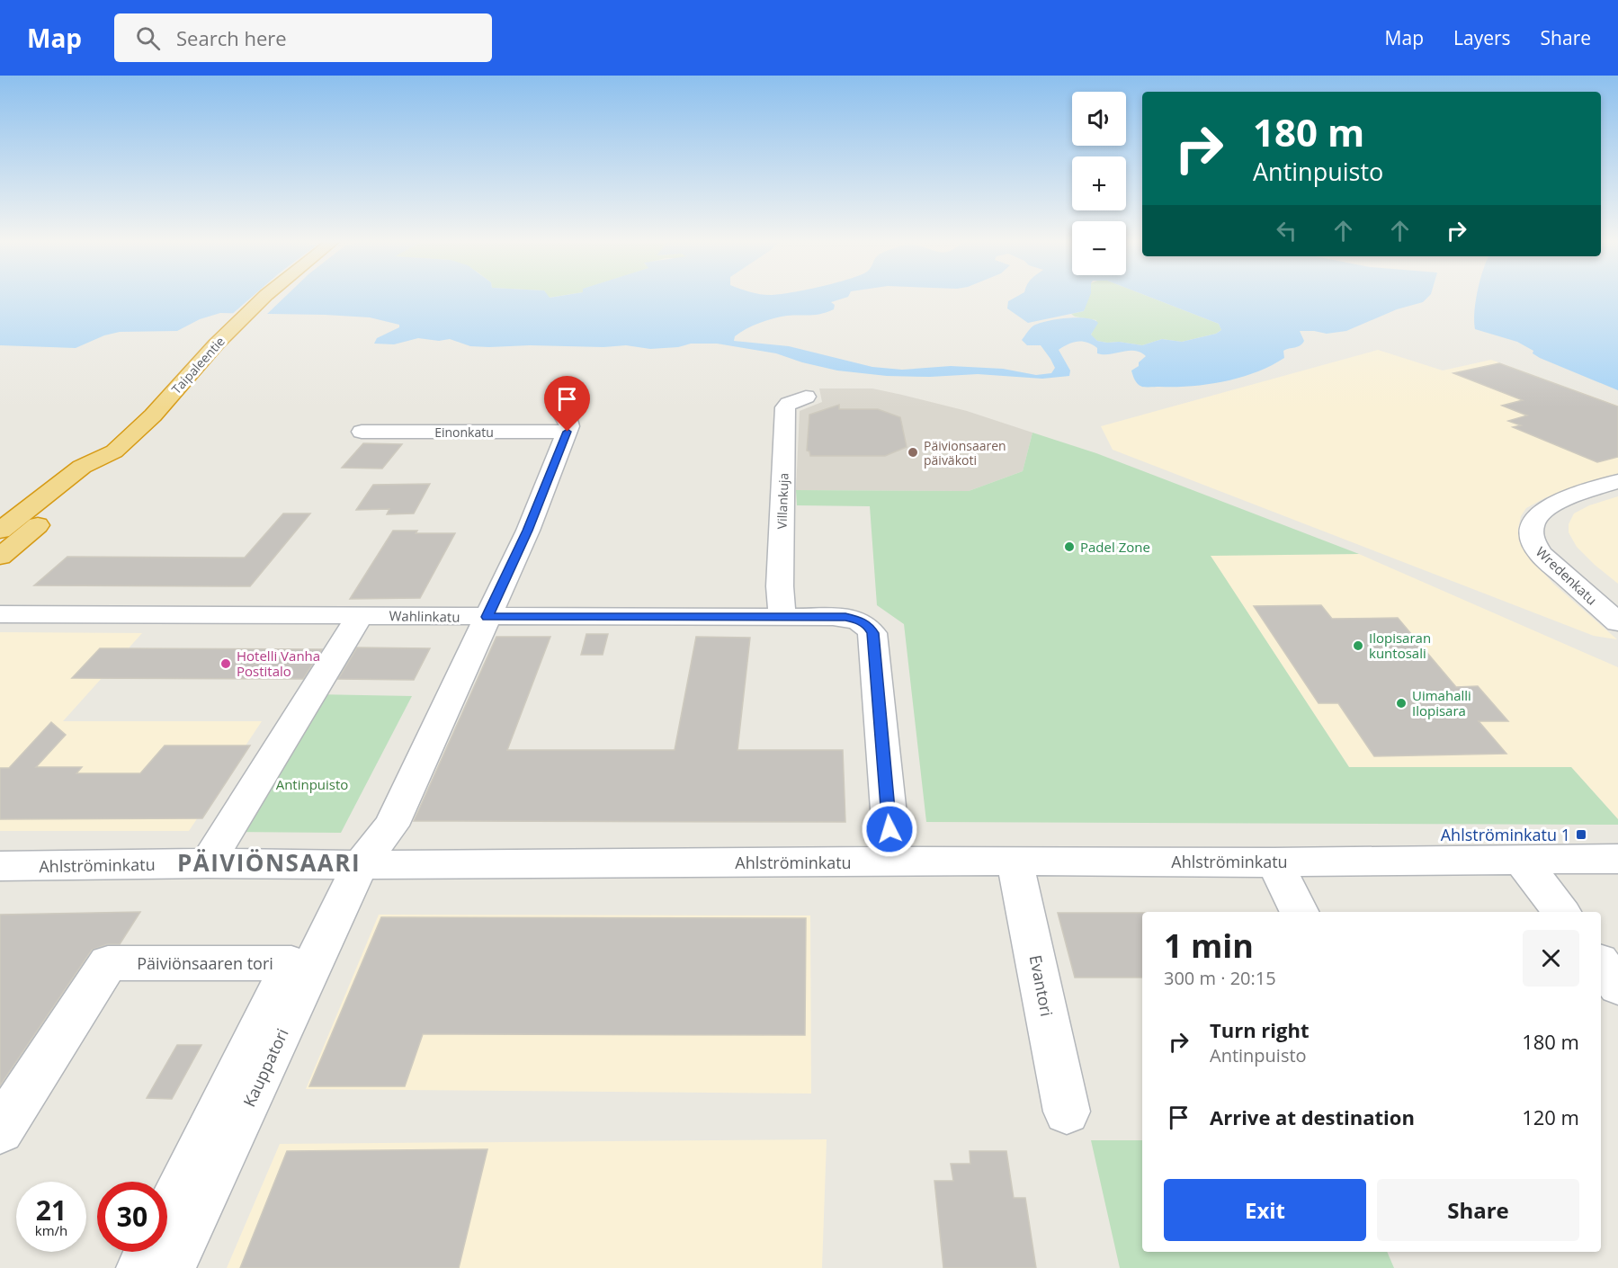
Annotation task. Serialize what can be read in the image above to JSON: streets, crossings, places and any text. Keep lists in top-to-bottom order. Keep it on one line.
{"streets":{"highway":["Taipaleentie"],"street":["Einonkatu","Villankuja","Wredenkatu","Wahlinkatu","Ahlströminkatu","Päiviönsaaren tori","Evantori","Kauppatori"]},"crossings":[["Villankuja","Wahlinkatu"],["Wahlinkatu","Ahlströminkatu"],["Ahlströminkatu","Evantori"],["Ahlströminkatu","Kauppatori"]],"districts":["PÄIVIÖNSAARI"],"parks":["Antinpuisto"],"places":{"other":["Päivionsaaren päiväkoti","Padel Zone","Ilopisaran kuntosali","Hotelli Vanha Postitalo","Uimahalli Ilopisara"],"transit":["Ahlströminkatu 1"]},"page":{"header":"Map","search":"Search here","nav":["Map","Layers","Share"],"map_buttons":["+","−"],"turn":["180 m","Antinpuisto"],"heading":["1 min","300 m · 20:15"],"list":[{"name":"Turn right","note":"Antinpuisto","value":"180 m"},{"name":"Arrive at destination","value":"120 m"}],"buttons":["Exit","Share"],"speed":"21 km/h","limit":"30"}}
